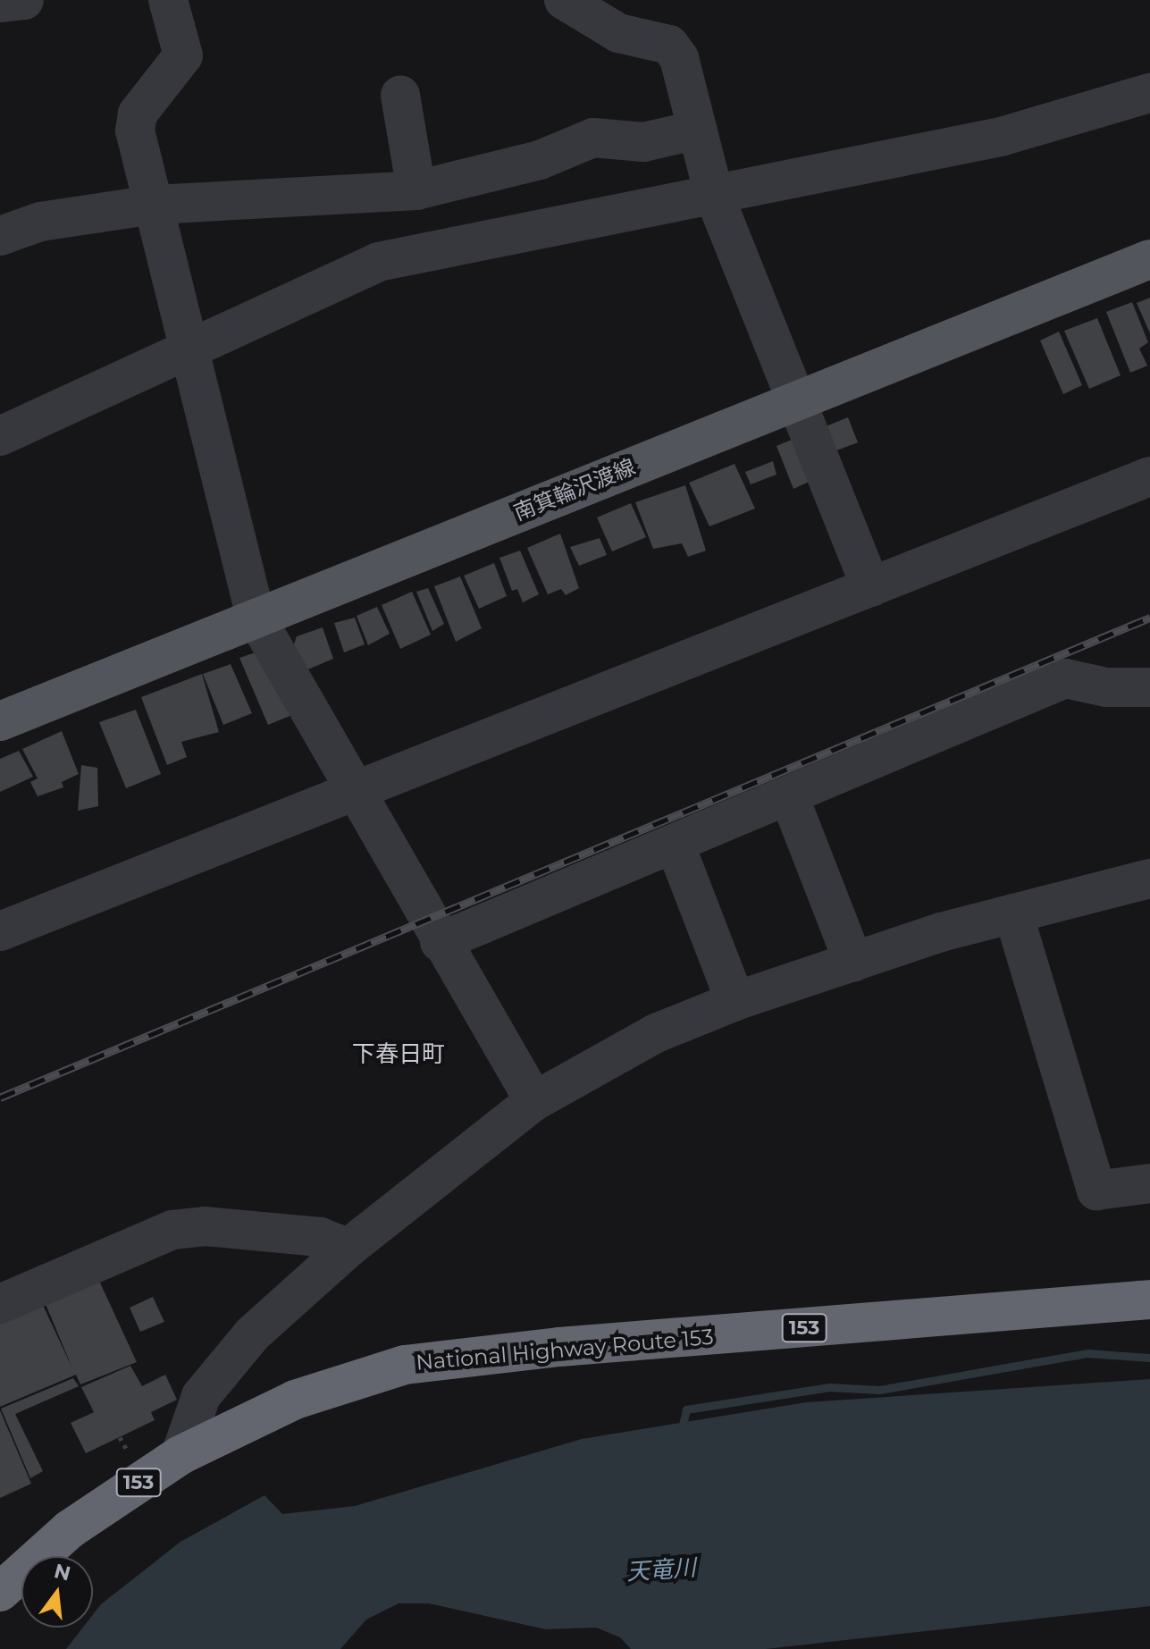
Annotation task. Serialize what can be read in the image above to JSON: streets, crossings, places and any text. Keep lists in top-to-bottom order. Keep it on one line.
{"streets":{"highway":["153","National Highway Route 153"],"main road":["南箕輪沢渡線"]},"districts":["下春日町"],"water":["天竜川"],"north":"top"}
